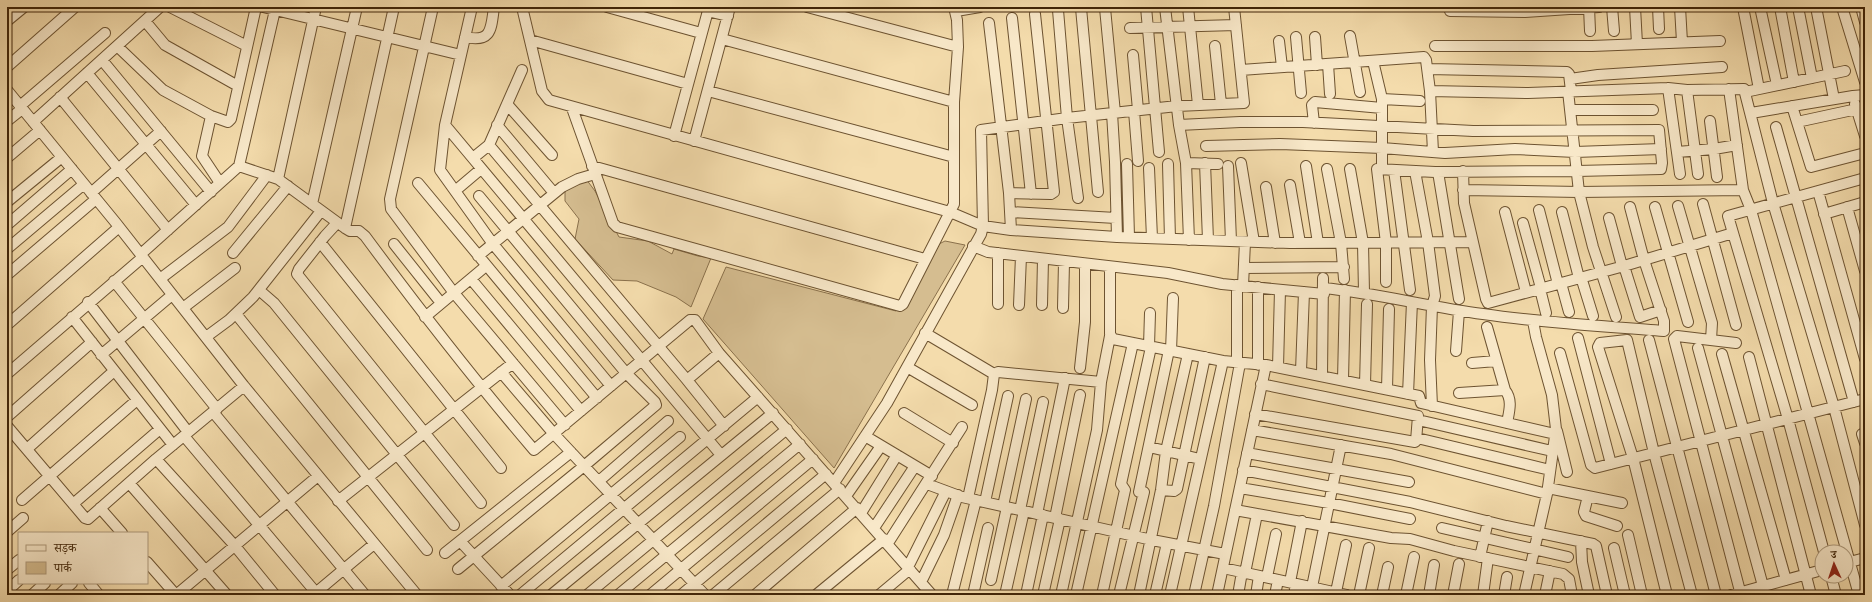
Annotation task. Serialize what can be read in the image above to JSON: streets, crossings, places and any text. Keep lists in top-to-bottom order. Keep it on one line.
{"legend":["सड़क","पार्क"],"north":"top"}
